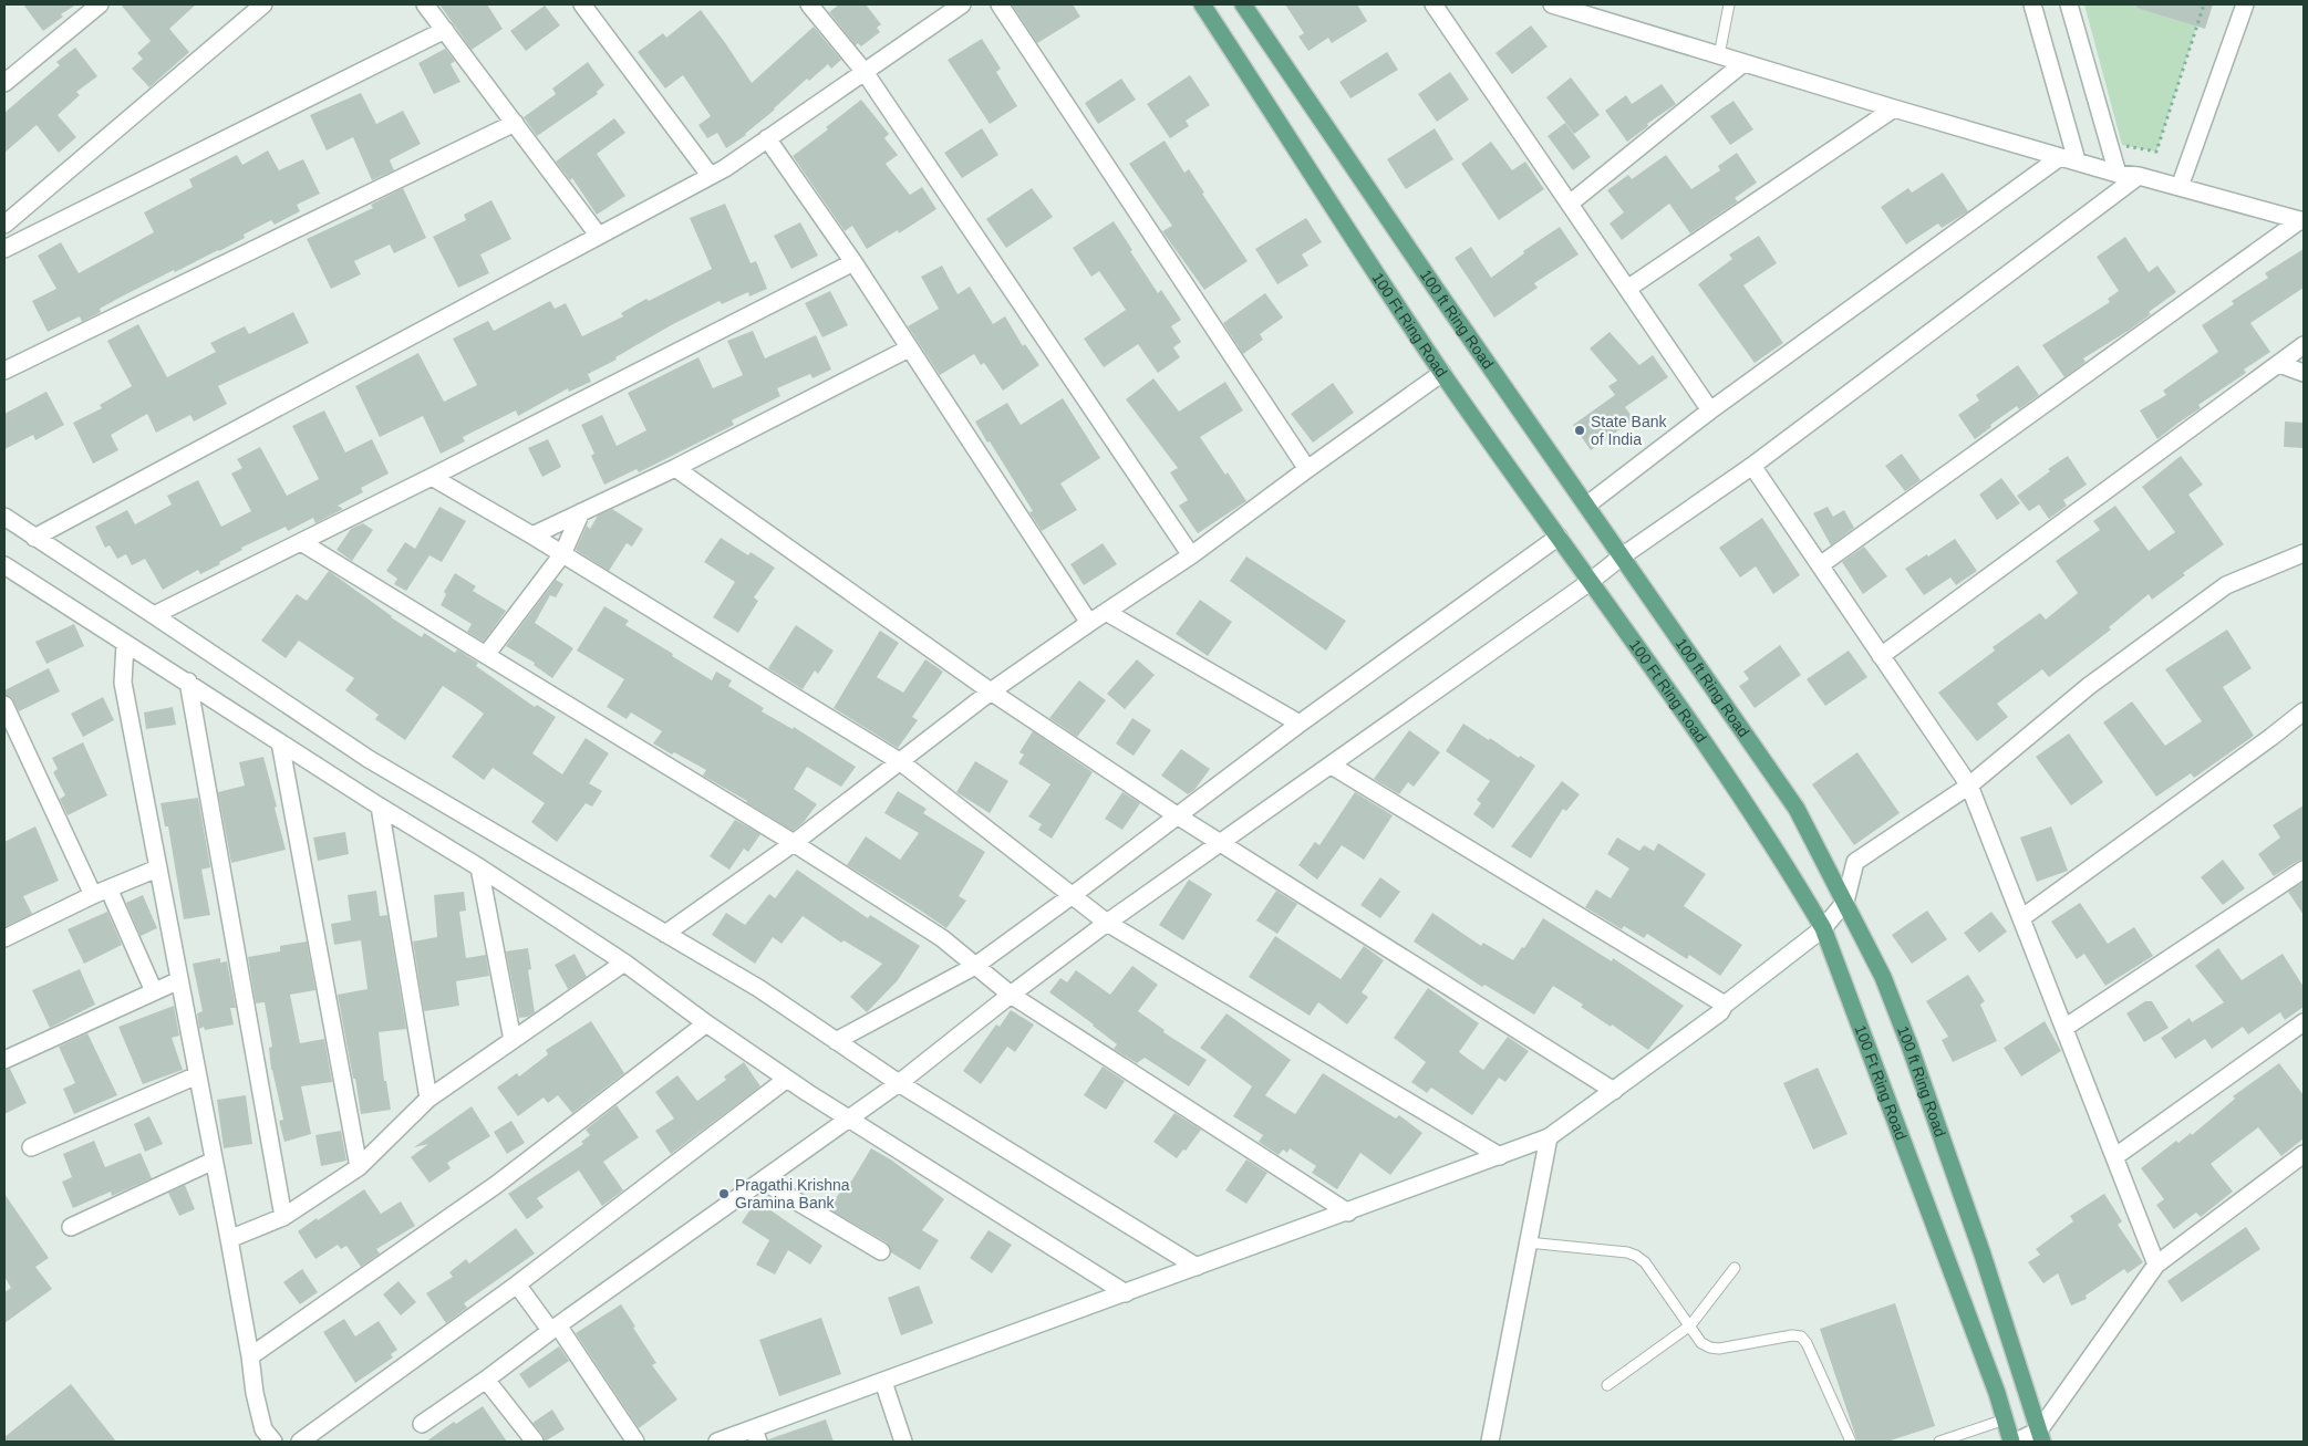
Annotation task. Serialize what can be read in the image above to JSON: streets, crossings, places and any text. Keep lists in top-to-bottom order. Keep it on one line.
{"streets":{"main road":["100 ft Ring Road","100 Ft Ring Road"]},"places":["State Bank of India","Pragathi Krishna Gramina Bank"]}
